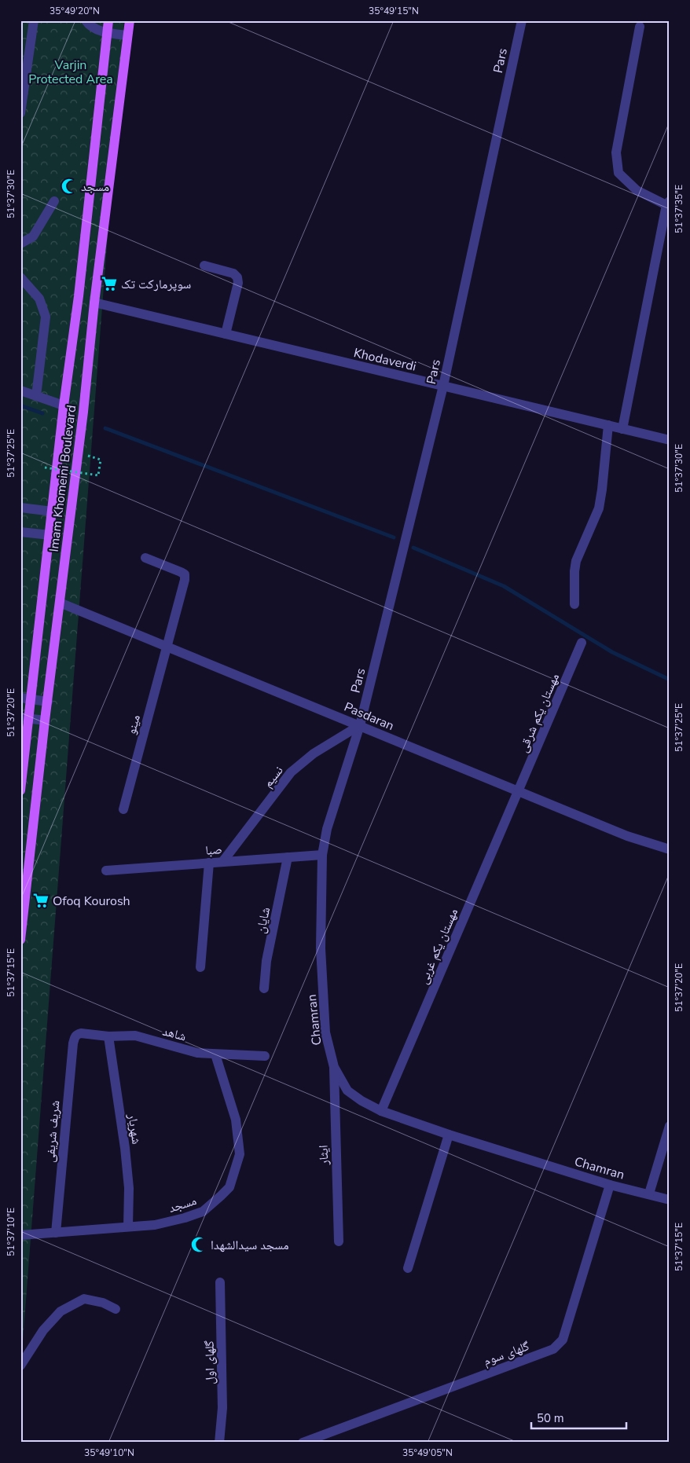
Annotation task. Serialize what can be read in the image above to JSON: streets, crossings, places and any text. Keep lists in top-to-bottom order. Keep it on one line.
{"streets":{"main road":["Imam Khomeini Boulevard"],"street":["Pars","Khodaverdi","مهستان یکم شرقی","Pasdaran","مینو","نسیم","صبا","شایان","مهستان یکم غربی","Chamran","شاهد","شهریار","شریف شریفی","ایثار","مسجد","گلهای سوم","گلهای اول"]},"crossings":[["Pars","Khodaverdi"],["Pars","Pasdaran"],["Pars","نسیم"],["Pars","Chamran"],["Khodaverdi","Imam Khomeini Boulevard"],["Imam Khomeini Boulevard","Pasdaran"],["مهستان یکم شرقی","Pasdaran"],["مهستان یکم شرقی","مهستان یکم غربی"],["Pasdaran","مینو"],["Pasdaran","نسیم"],["Pasdaran","مهستان یکم غربی"],["Pasdaran","Chamran"],["نسیم","صبا"],["نسیم","Chamran"],["صبا","شایان"],["صبا","Chamran"],["مهستان یکم غربی","Chamran"],["Chamran","ایثار"],["Chamran","گلهای سوم"],["شاهد","شهریار"],["شاهد","شریف شریفی"],["شاهد","مسجد"],["شهریار","مسجد"],["شریف شریفی","مسجد"]],"parks":["Varjin Protected Area"],"places":{"mosque":["مسجد","مسجد سیدالشهدا"],"supermarket":["سوپرمارکت تک","Ofoq Kourosh"]},"scale_bar":"50 m","coordinates":["35°49'20\"N","35°49'15\"N","51°37'30\"E","51°37'35\"E","51°37'25\"E","51°37'20\"E","51°37'15\"E","51°37'10\"E","35°49'10\"N","35°49'05\"N"]}
